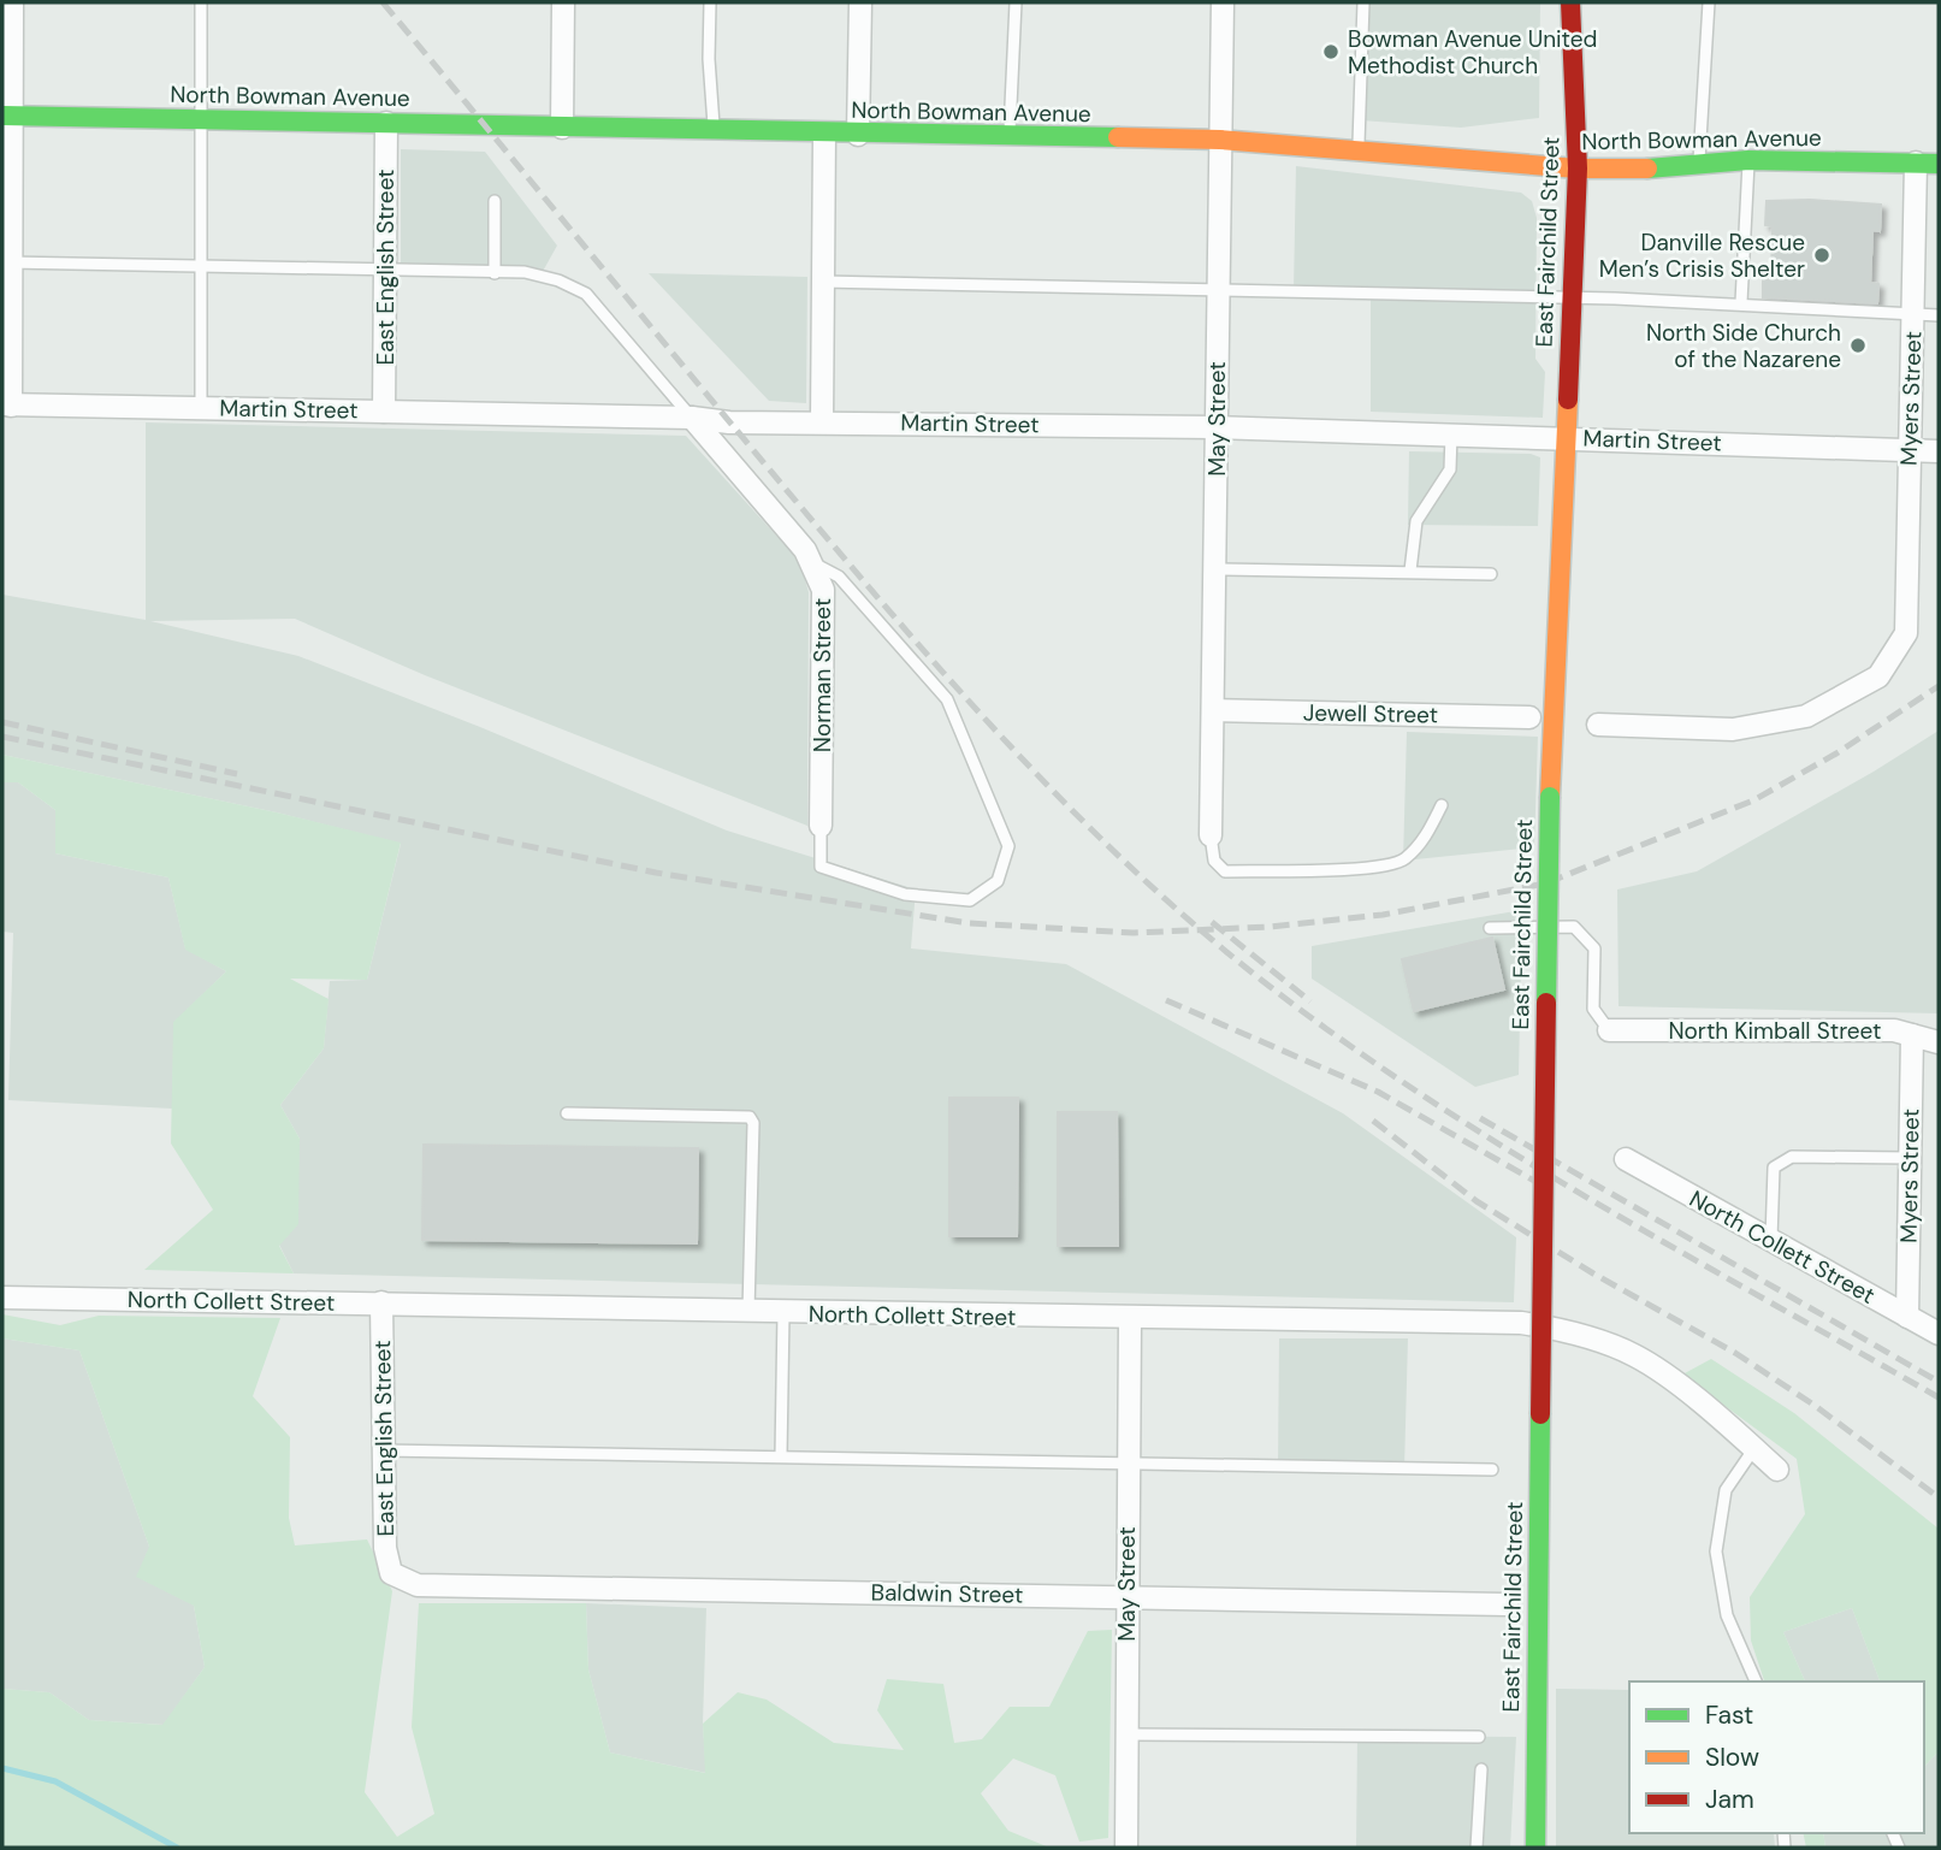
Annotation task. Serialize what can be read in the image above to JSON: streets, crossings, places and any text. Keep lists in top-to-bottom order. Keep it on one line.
{"streets":{"street":["North Bowman Avenue","East Fairchild Street","East English Street","Myers Street","Martin Street","May Street","Norman Street","Jewell Street","North Kimball Street","North Collett Street","Baldwin Street"]},"crossings":[["North Bowman Avenue","East Fairchild Street"],["North Bowman Avenue","East English Street"],["North Bowman Avenue","Myers Street"],["North Bowman Avenue","May Street"],["East Fairchild Street","Martin Street"],["East English Street","Martin Street"],["East English Street","North Collett Street"],["East English Street","Baldwin Street"],["Myers Street","Martin Street"],["Myers Street","North Kimball Street"],["Myers Street","North Collett Street"],["Martin Street","May Street"],["Martin Street","Norman Street"],["May Street","Jewell Street"],["May Street","North Collett Street"],["May Street","Baldwin Street"]],"places":["Bowman Avenue United Methodist Church","Danville Rescue Men’s Crisis Shelter","North Side Church of the Nazarene"],"legend":["Fast","Slow","Jam"]}
